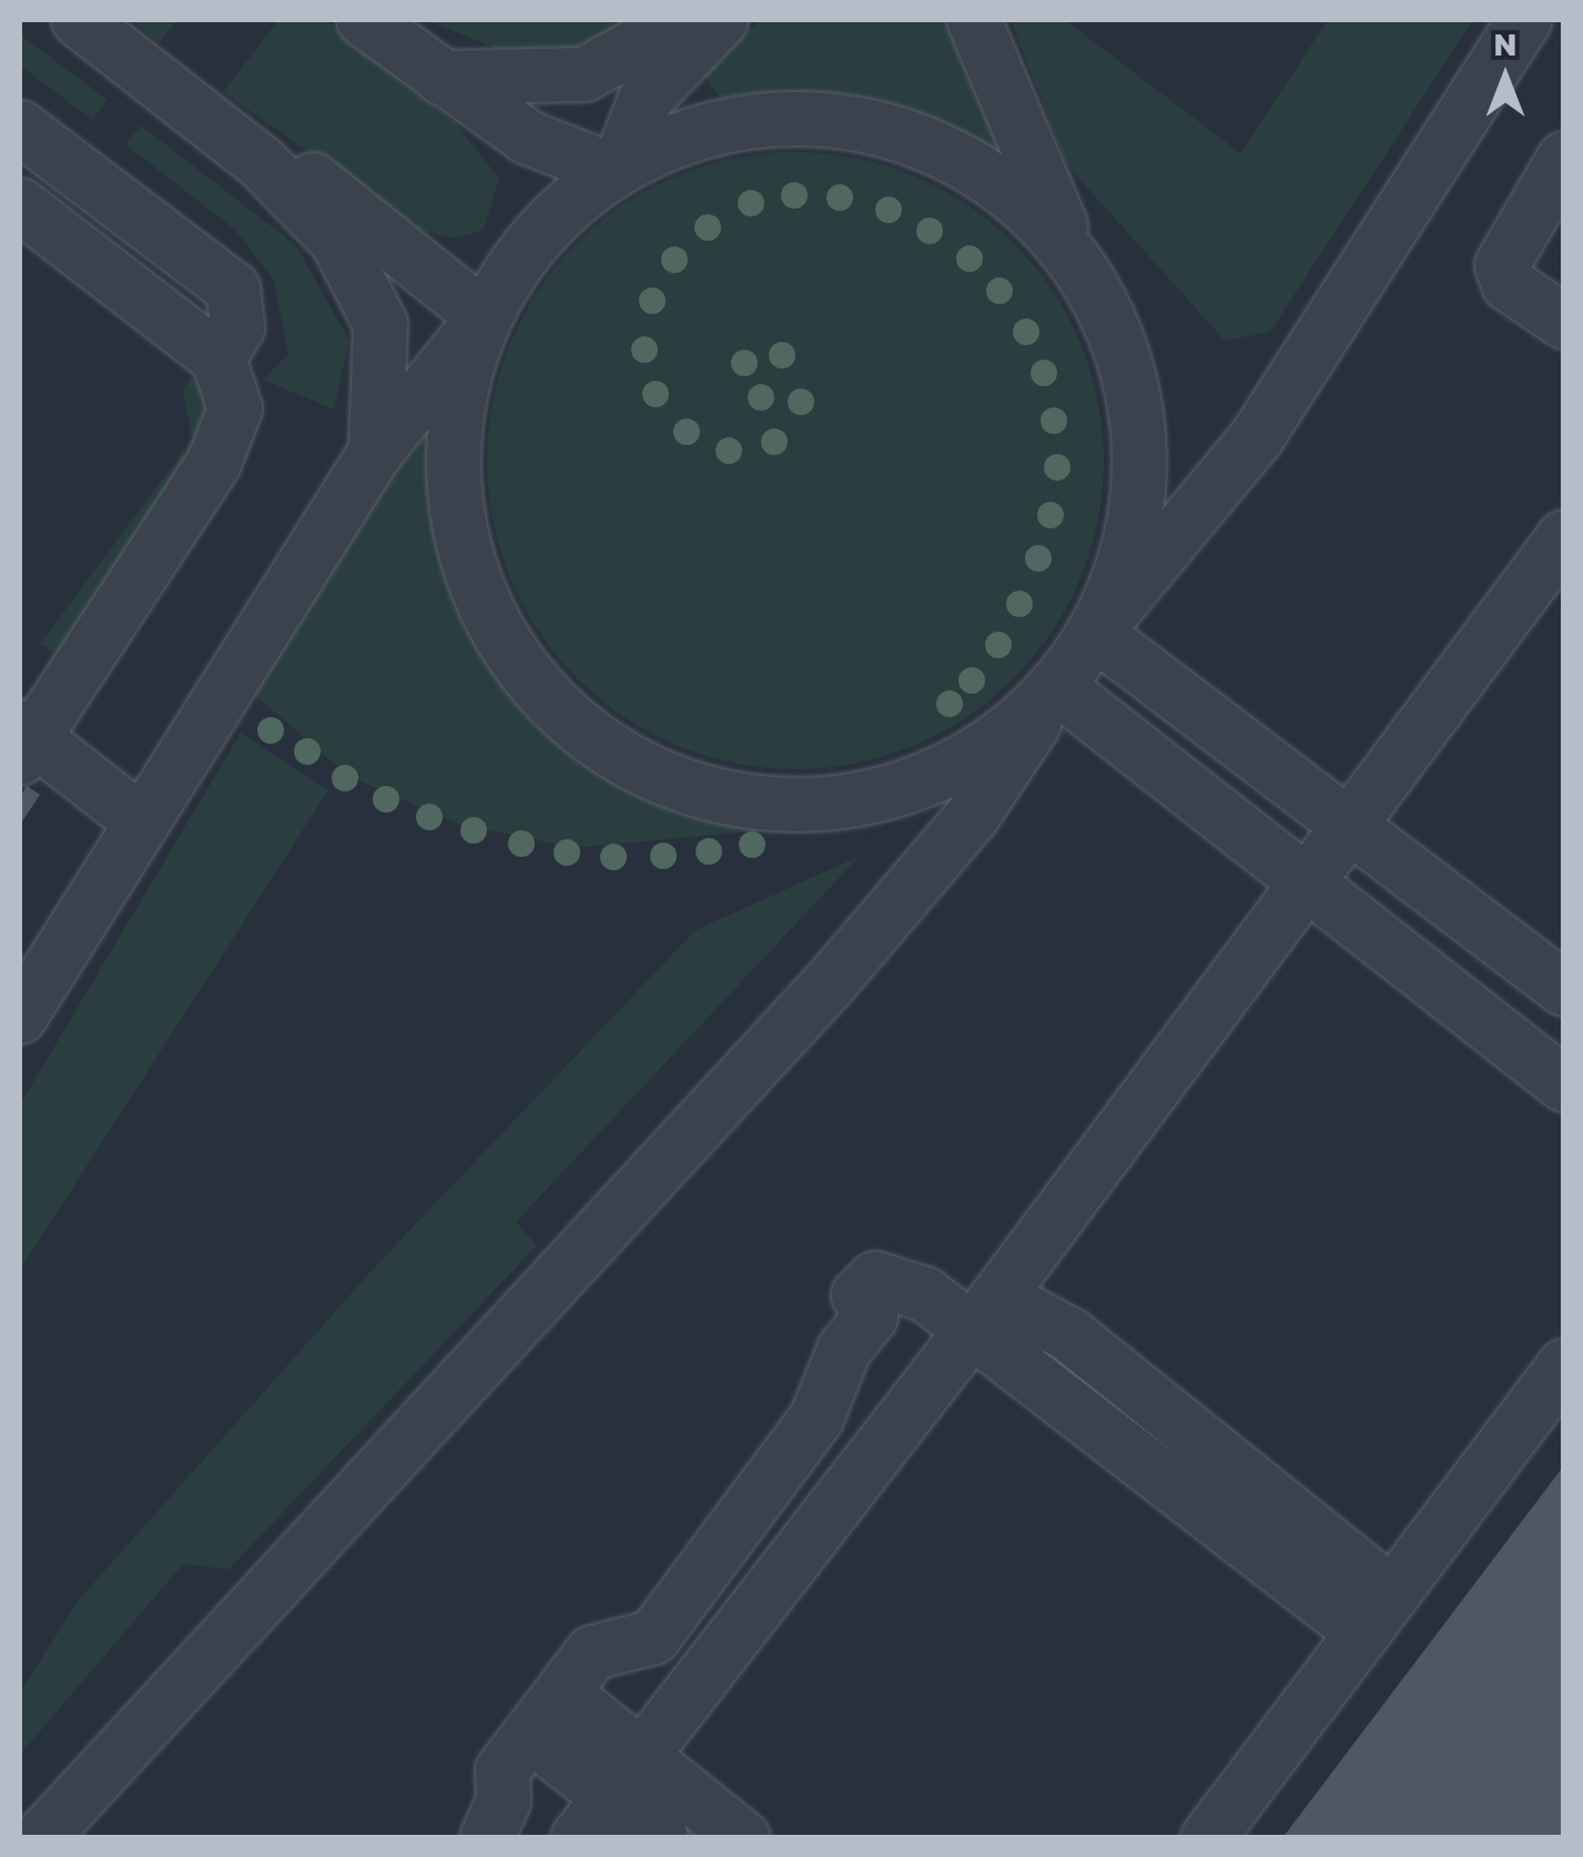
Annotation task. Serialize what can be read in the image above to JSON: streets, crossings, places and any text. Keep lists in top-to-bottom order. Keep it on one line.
{"north":"top"}
